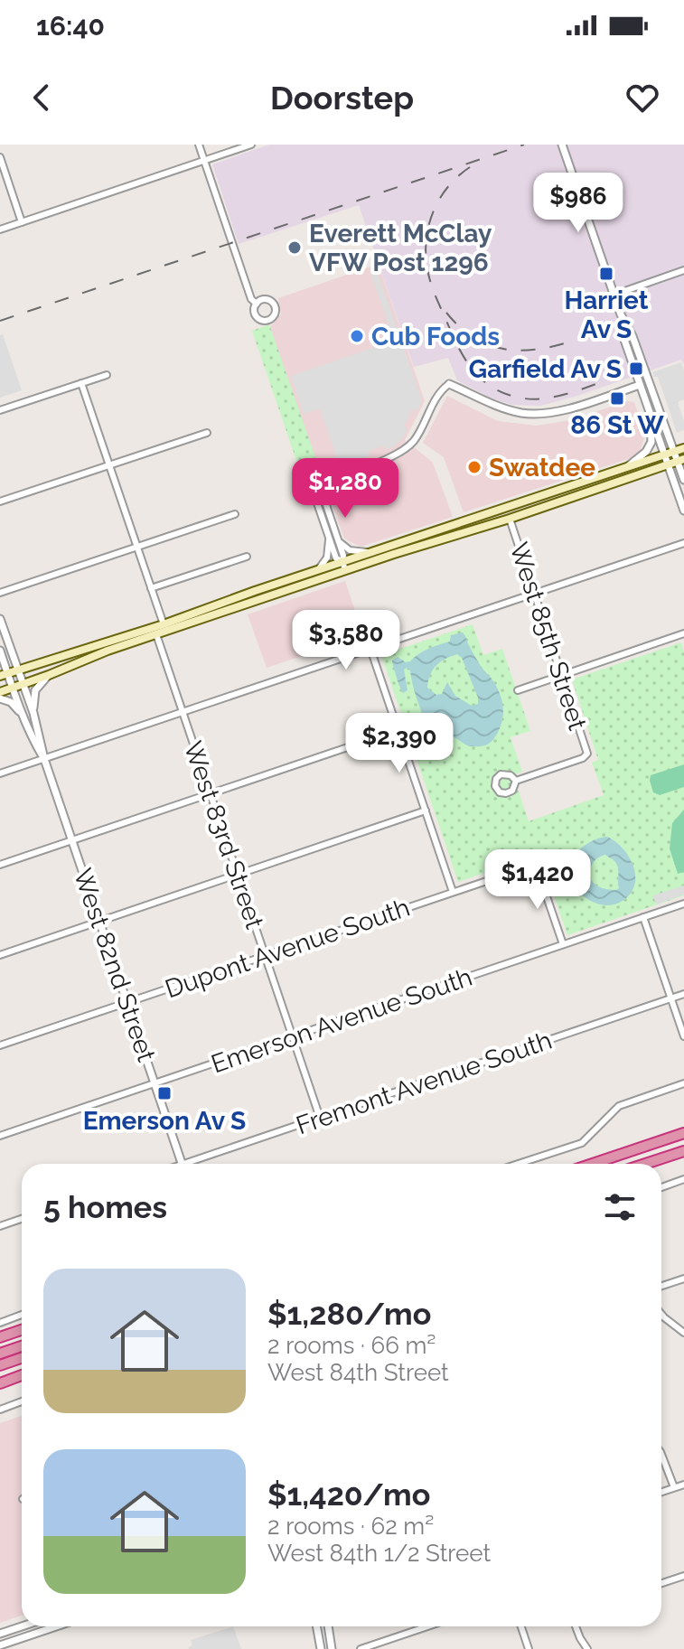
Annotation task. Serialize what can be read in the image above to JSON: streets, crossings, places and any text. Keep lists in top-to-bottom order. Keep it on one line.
{"streets":{"street":["West 85th Street","West 83rd Street","Dupont Avenue South","West 82nd Street","Emerson Avenue South","Fremont Avenue South"]},"crossings":[["West 83rd Street","Dupont Avenue South"],["West 83rd Street","Emerson Avenue South"],["West 83rd Street","Fremont Avenue South"],["Dupont Avenue South","West 82nd Street"],["Dupont Avenue South","Emerson Avenue South"],["West 82nd Street","Emerson Avenue South"]],"places":{"other":["Everett McClay VFW Post 1296","Cub Foods","Swatdee"],"transit":["Harriet Av S","Garfield Av S","86 St W","Emerson Av S"]},"page":{"status":"16:40","header":"Doorstep","price":["$986","$1,280","$3,580","$2,390","$1,420"],"heading":"5 homes","list":[{"name":"$1,280/mo","note":"2 rooms · 66 m² · West 84th Street"},{"name":"$1,420/mo","note":"2 rooms · 62 m² · West 84th 1/2 Street"}]}}
